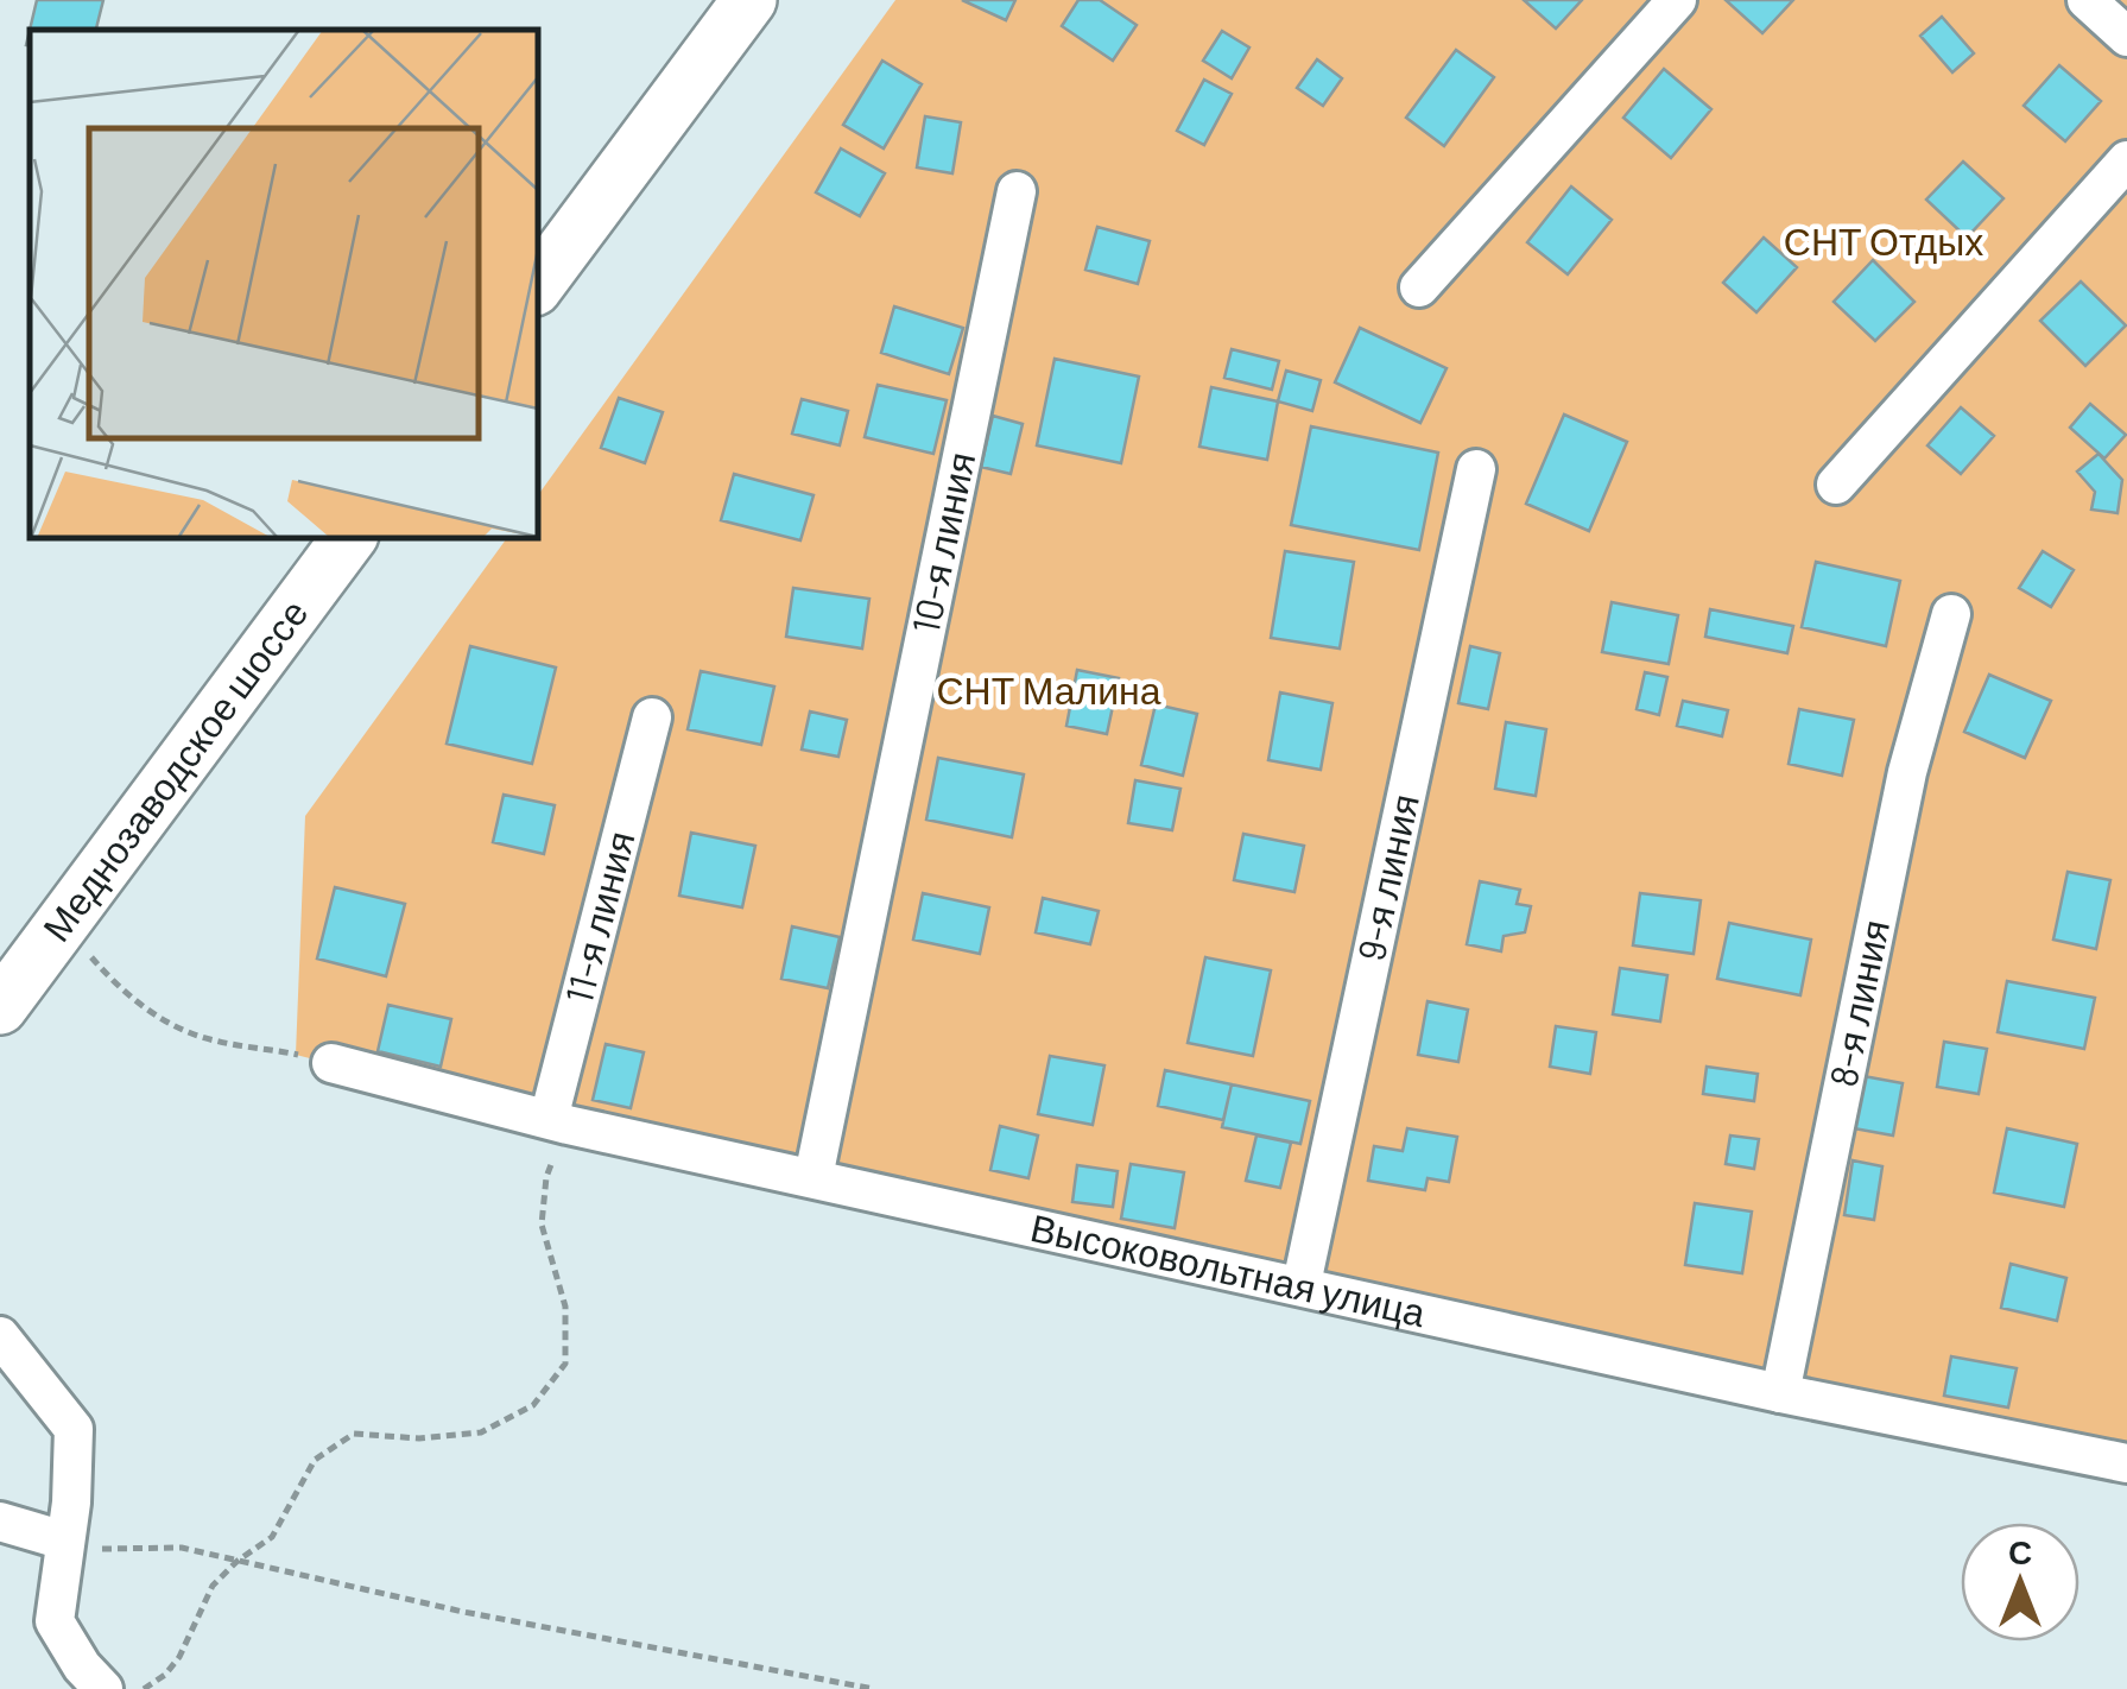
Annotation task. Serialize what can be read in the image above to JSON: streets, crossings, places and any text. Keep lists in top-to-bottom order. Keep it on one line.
{"streets":{"main road":["Меднозаводское шоссе"],"street":["10-я линия","9-я линия","11-я линия","8-я линия","Высоковольтная улица"]},"crossings":[["10-я линия","Высоковольтная улица"],["9-я линия","Высоковольтная улица"],["11-я линия","Высоковольтная улица"],["8-я линия","Высоковольтная улица"]],"parks":["СНТ Отдых","СНТ Малина"],"north":"top"}
